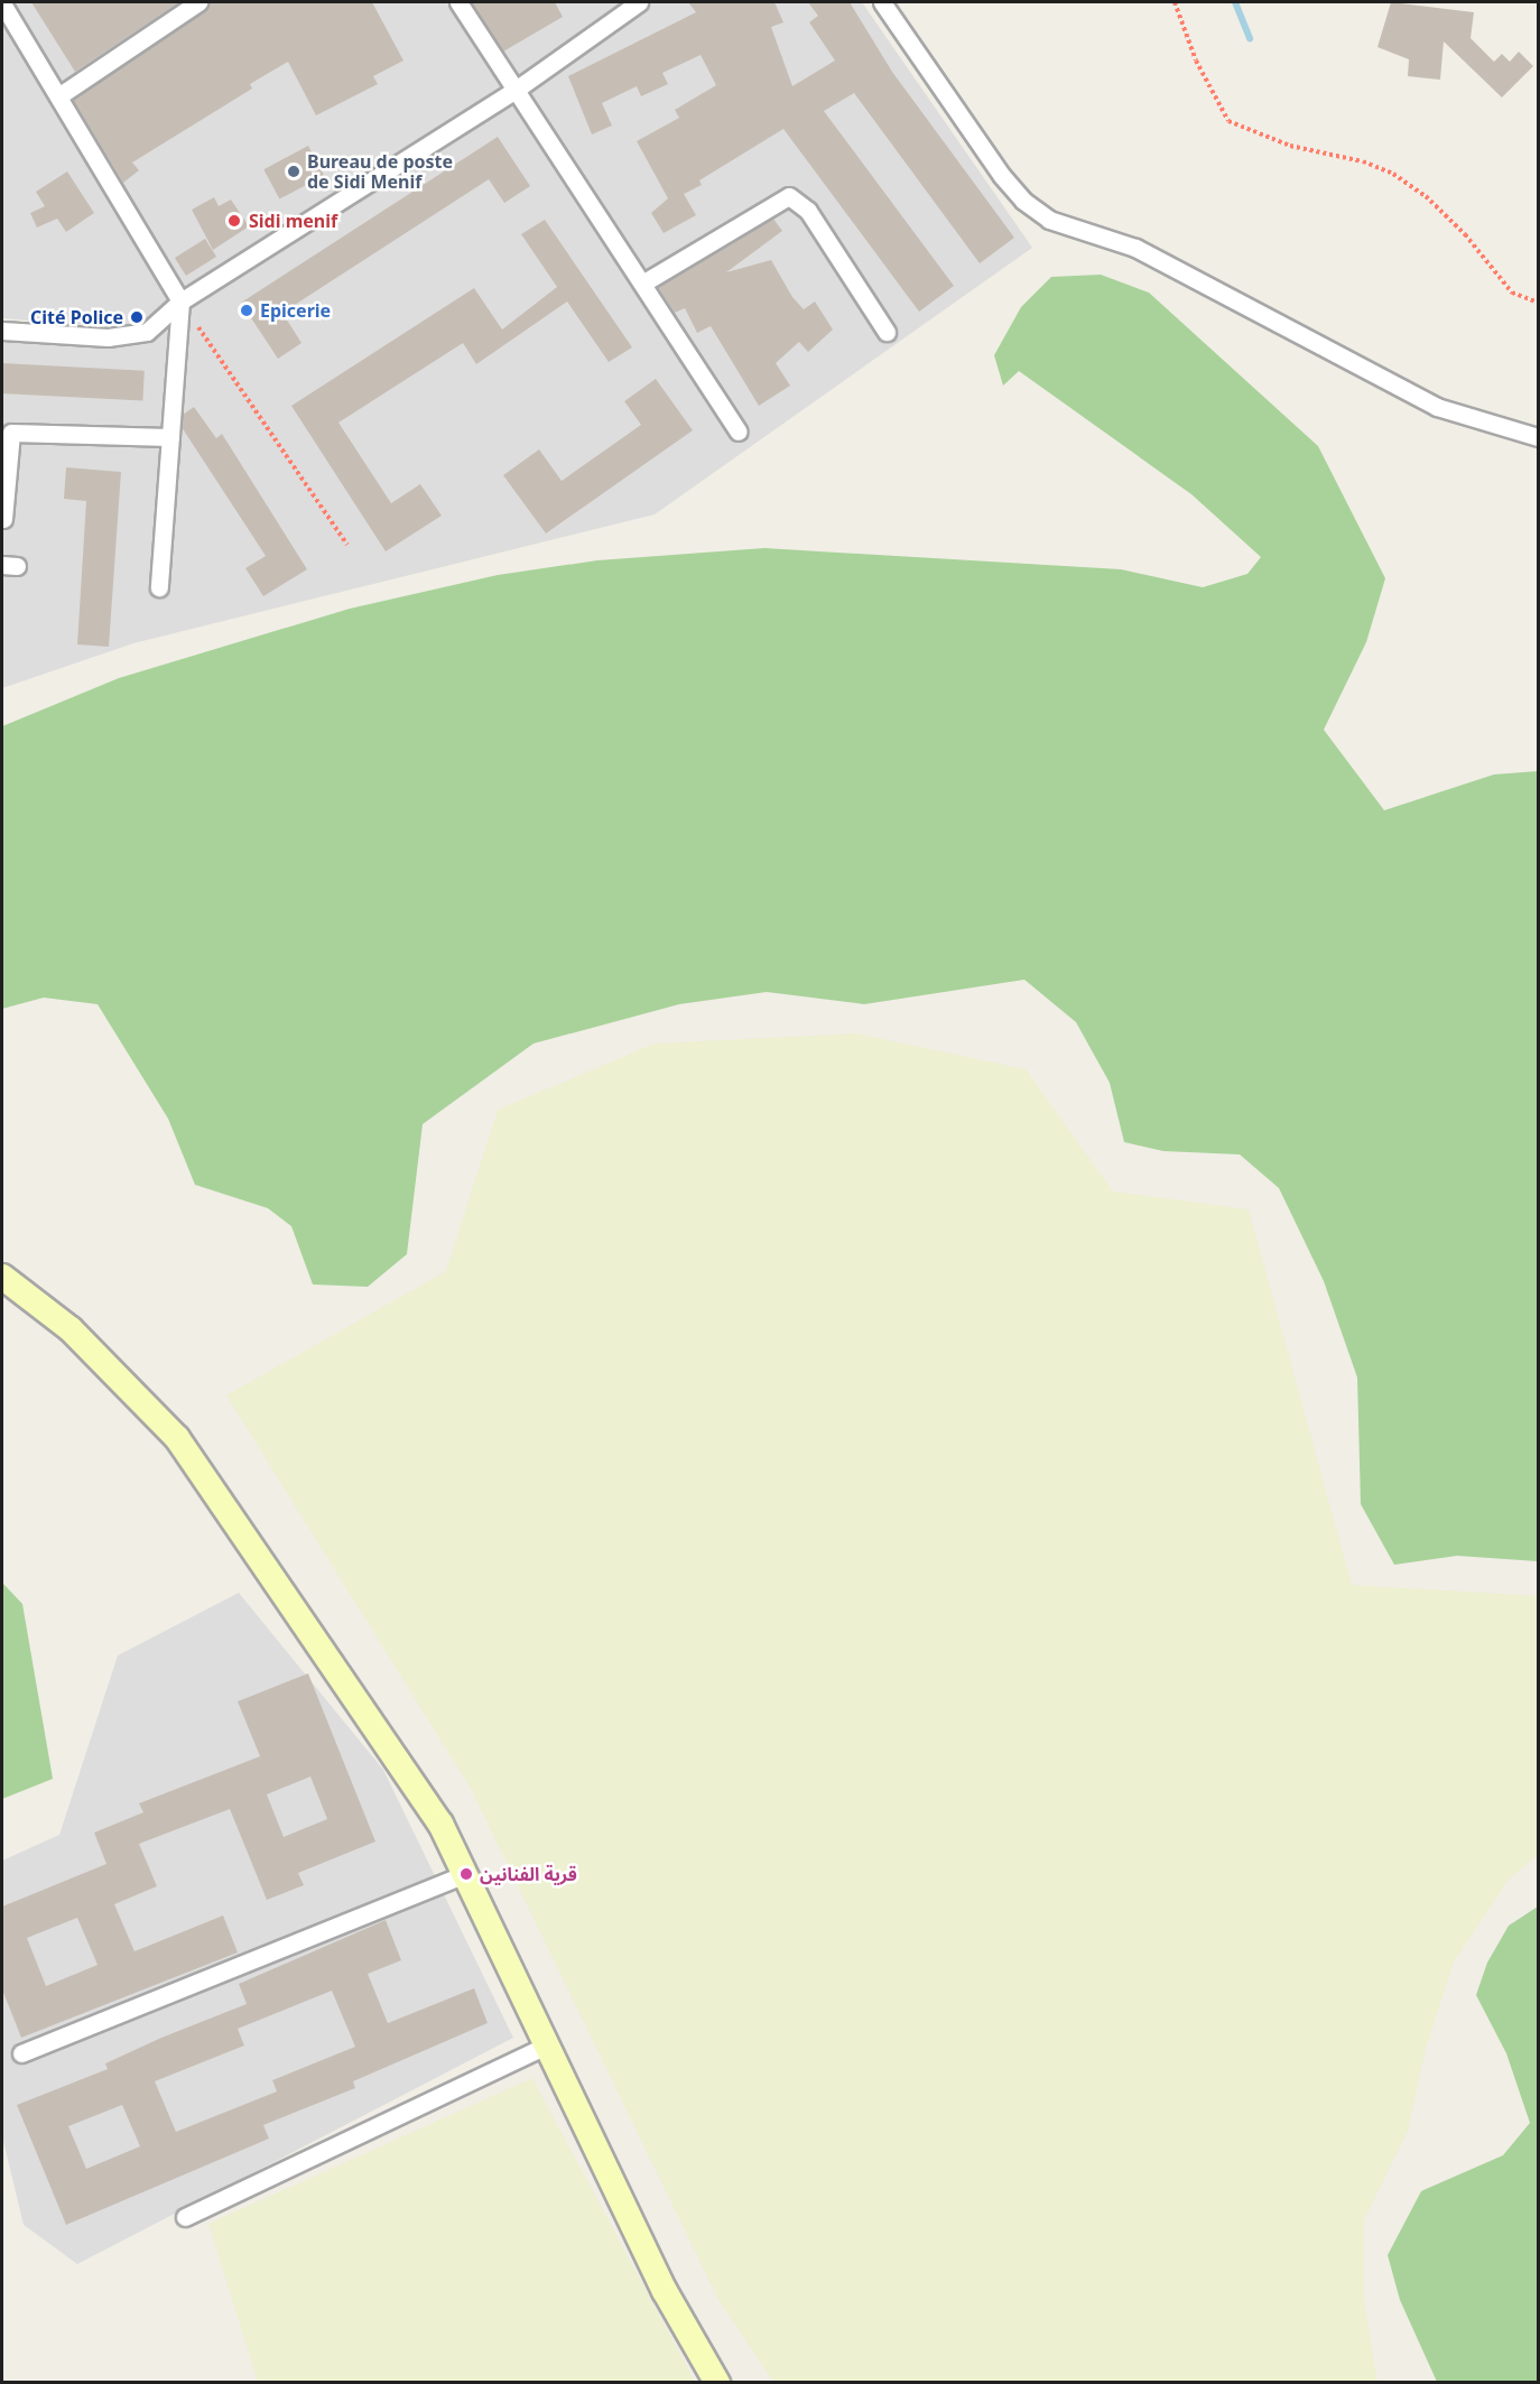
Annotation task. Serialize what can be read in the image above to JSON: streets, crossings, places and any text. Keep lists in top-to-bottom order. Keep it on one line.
{"places":["Bureau de poste de Sidi Menif","Sidi menif","Epicerie","Cité Police","قرية الفنانين"]}
